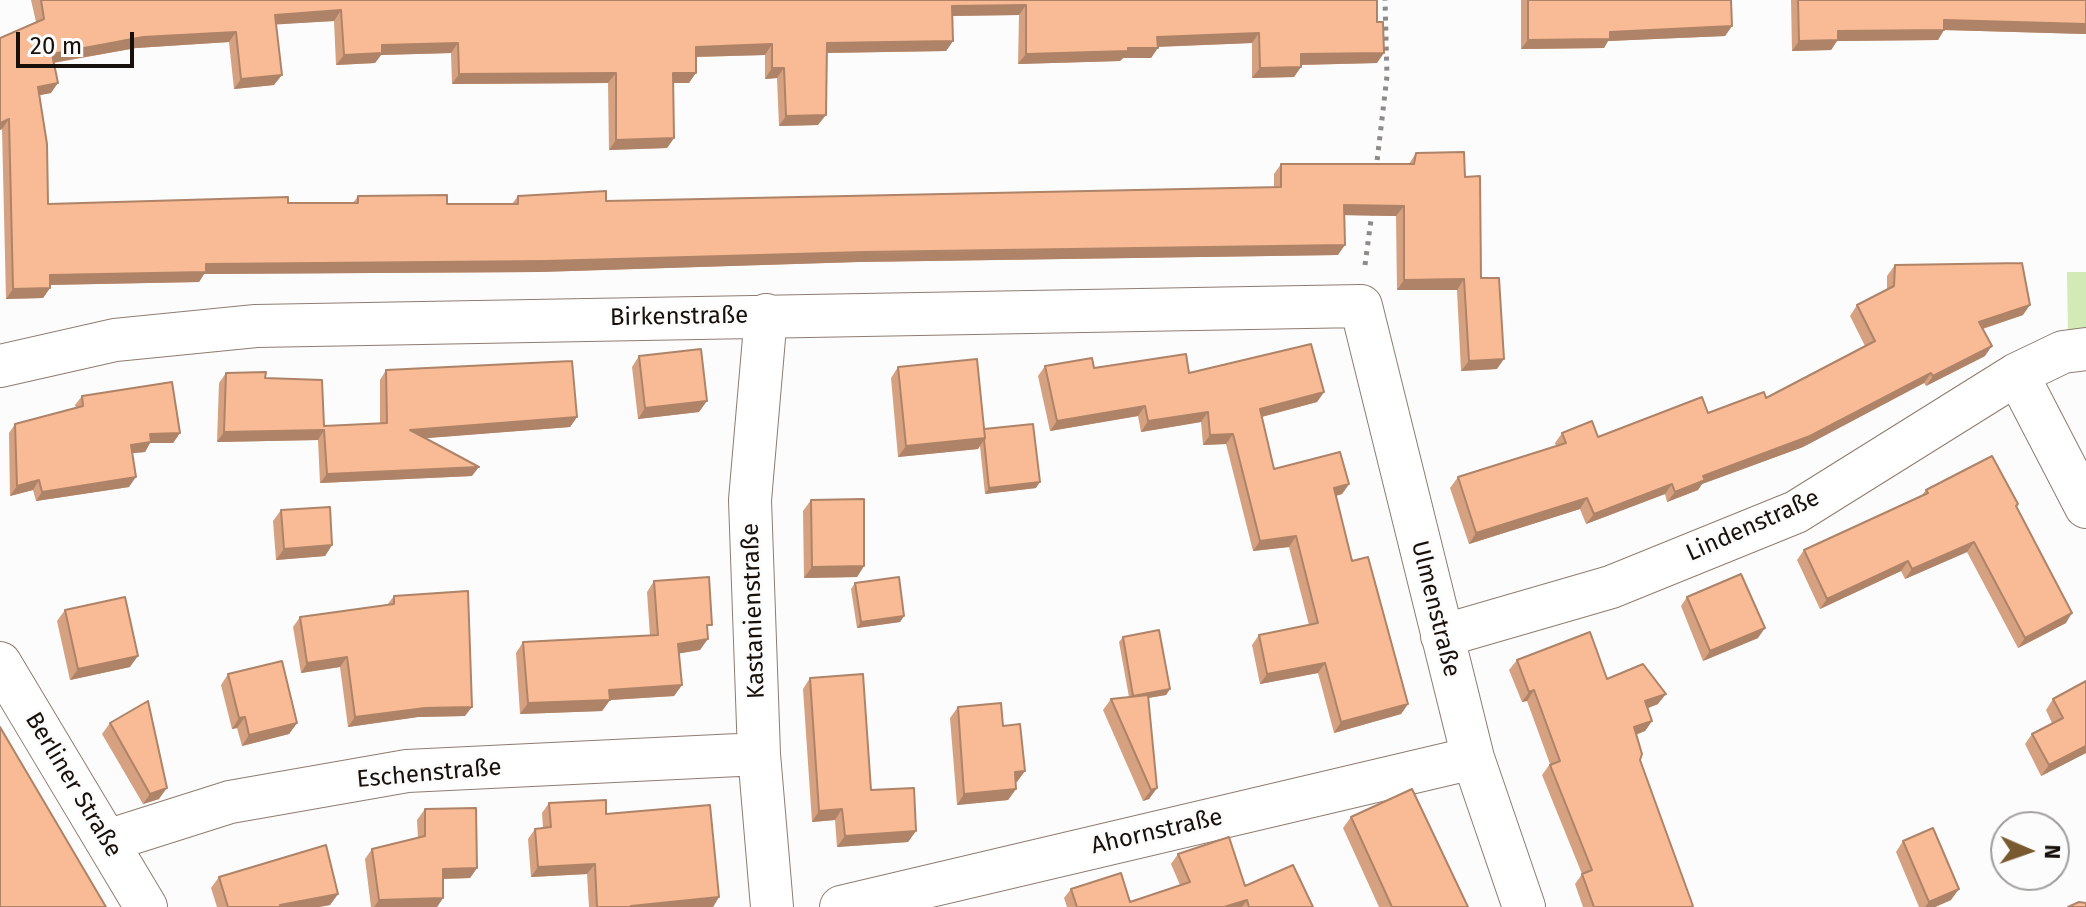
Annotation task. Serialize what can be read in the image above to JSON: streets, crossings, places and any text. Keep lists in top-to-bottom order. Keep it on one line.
{"streets":{"street":["Birkenstraße","Lindenstraße","Ulmenstraße","Kastanienstraße","Eschenstraße","Berliner Straße","Ahornstraße"]},"crossings":[["Birkenstraße","Ulmenstraße"],["Birkenstraße","Kastanienstraße"],["Lindenstraße","Ulmenstraße"],["Ulmenstraße","Ahornstraße"],["Kastanienstraße","Eschenstraße"],["Eschenstraße","Berliner Straße"]],"scale_bar":"20 m","north":"right"}
